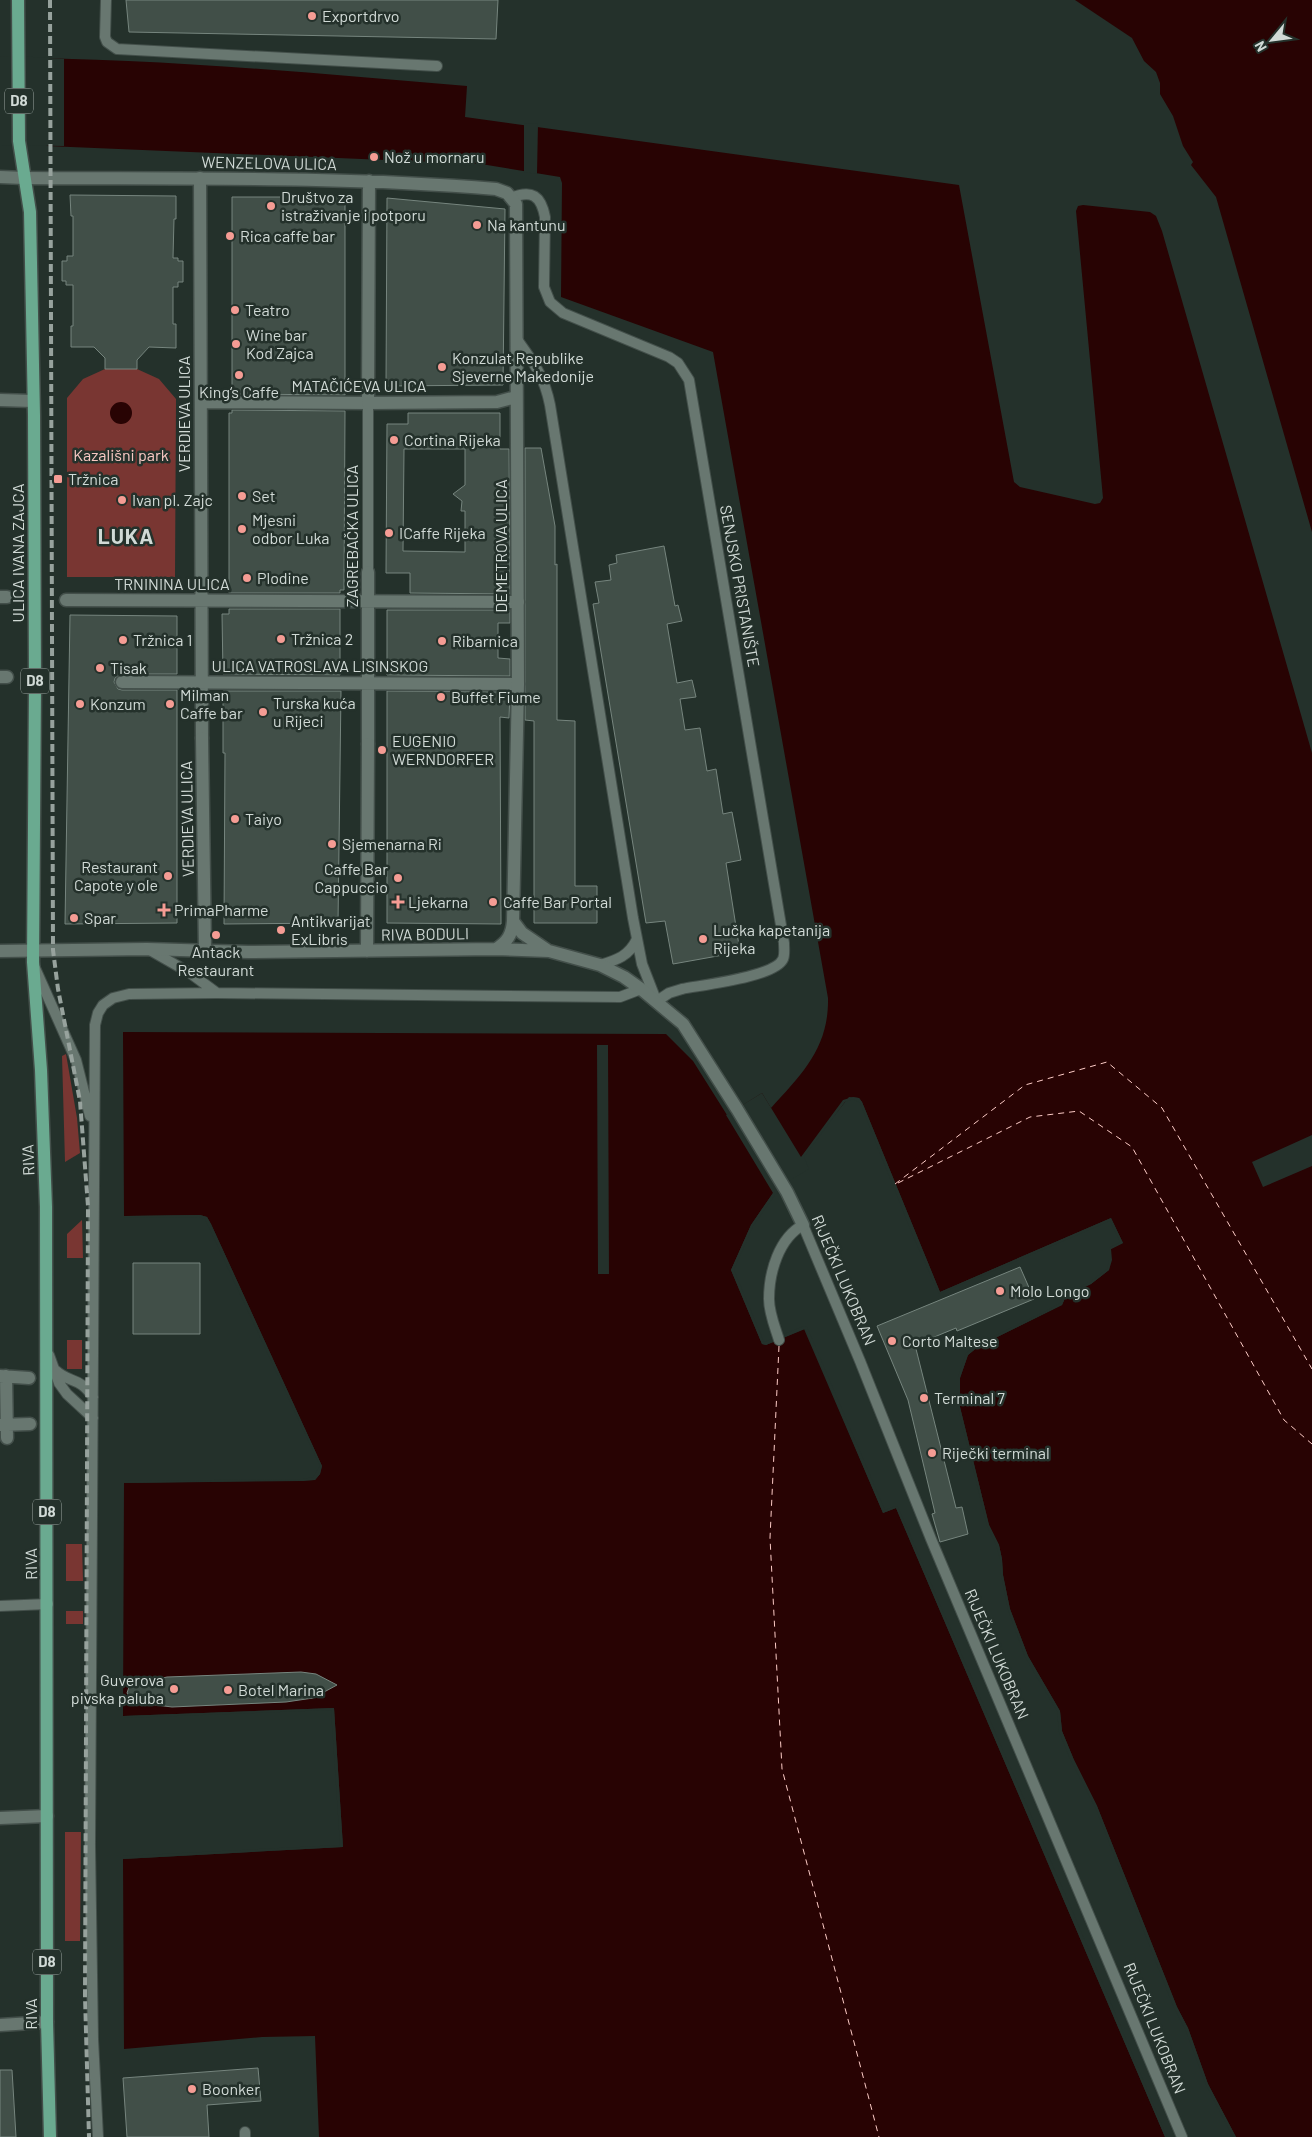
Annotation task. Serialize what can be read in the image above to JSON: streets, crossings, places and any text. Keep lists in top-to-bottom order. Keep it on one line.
{"streets":{"main road":["D8","ULICA IVANA ZAJCA","RIVA"],"street":["WENZELOVA ULICA","MATAČIĆEVA ULICA","VERDIEVA ULICA","ZAGREBAČKA ULICA","DEMETROVA ULICA","TRNININA ULICA","ULICA VATROSLAVA LISINSKOG","RIVA BODULI","RIJEČKI LUKOBRAN"],"lane":["SENJSKO PRISTANIŠTE"]},"crossings":[["WENZELOVA ULICA","VERDIEVA ULICA"],["WENZELOVA ULICA","ZAGREBAČKA ULICA"],["WENZELOVA ULICA","DEMETROVA ULICA"],["WENZELOVA ULICA","ULICA IVANA ZAJCA"],["WENZELOVA ULICA","SENJSKO PRISTANIŠTE"],["MATAČIĆEVA ULICA","VERDIEVA ULICA"],["MATAČIĆEVA ULICA","ZAGREBAČKA ULICA"],["MATAČIĆEVA ULICA","DEMETROVA ULICA"],["VERDIEVA ULICA","TRNININA ULICA"],["VERDIEVA ULICA","ULICA VATROSLAVA LISINSKOG"],["VERDIEVA ULICA","RIVA BODULI"],["ZAGREBAČKA ULICA","TRNININA ULICA"],["ZAGREBAČKA ULICA","ULICA VATROSLAVA LISINSKOG"],["ZAGREBAČKA ULICA","RIVA BODULI"],["DEMETROVA ULICA","TRNININA ULICA"],["DEMETROVA ULICA","SENJSKO PRISTANIŠTE"],["DEMETROVA ULICA","ULICA VATROSLAVA LISINSKOG"],["DEMETROVA ULICA","RIVA BODULI"],["ULICA IVANA ZAJCA","RIVA BODULI"],["ULICA IVANA ZAJCA","RIVA"],["SENJSKO PRISTANIŠTE","RIVA BODULI"],["RIVA BODULI","RIVA"],["RIVA BODULI","RIJEČKI LUKOBRAN"]],"districts":["LUKA"],"parks":["Kazališni park"],"places":{"other":["Exportdrvo","Nož u mornaru","Društvo za istraživanje i potporu","Na kantunu","Rica caffe bar","Teatro","Wine bar Kod Zajca","Konzulat Republike Sjeverne Makedonije","King‘s Caffe","Cortina Rijeka","Set","Ivan pl. Zajc","Mjesni odbor Luka","ICaffe Rijeka","Plodine","Tržnica 2","Tržnica 1","Ribarnica","Tisak","Buffet Fiume","Konzum","Milman Caffe bar","Turska kuća u Rijeci","EUGENIO WERNDORFER","Taiyo","Sjemenarna Ri","Restaurant Capote y ole","Caffe Bar Cappuccio","Caffe Bar Portal","Spar","Antikvarijat ExLibris","Antack Restaurant","Lučka kapetanija Rijeka","Molo Longo","Corto Maltese","Terminal 7","Riječki terminal","Guverova pivska paluba","Botel Marina","Boonker"],"transit":["Tržnica"],"health":["Ljekarna","PrimaPharme"]},"north":"bottom left"}
